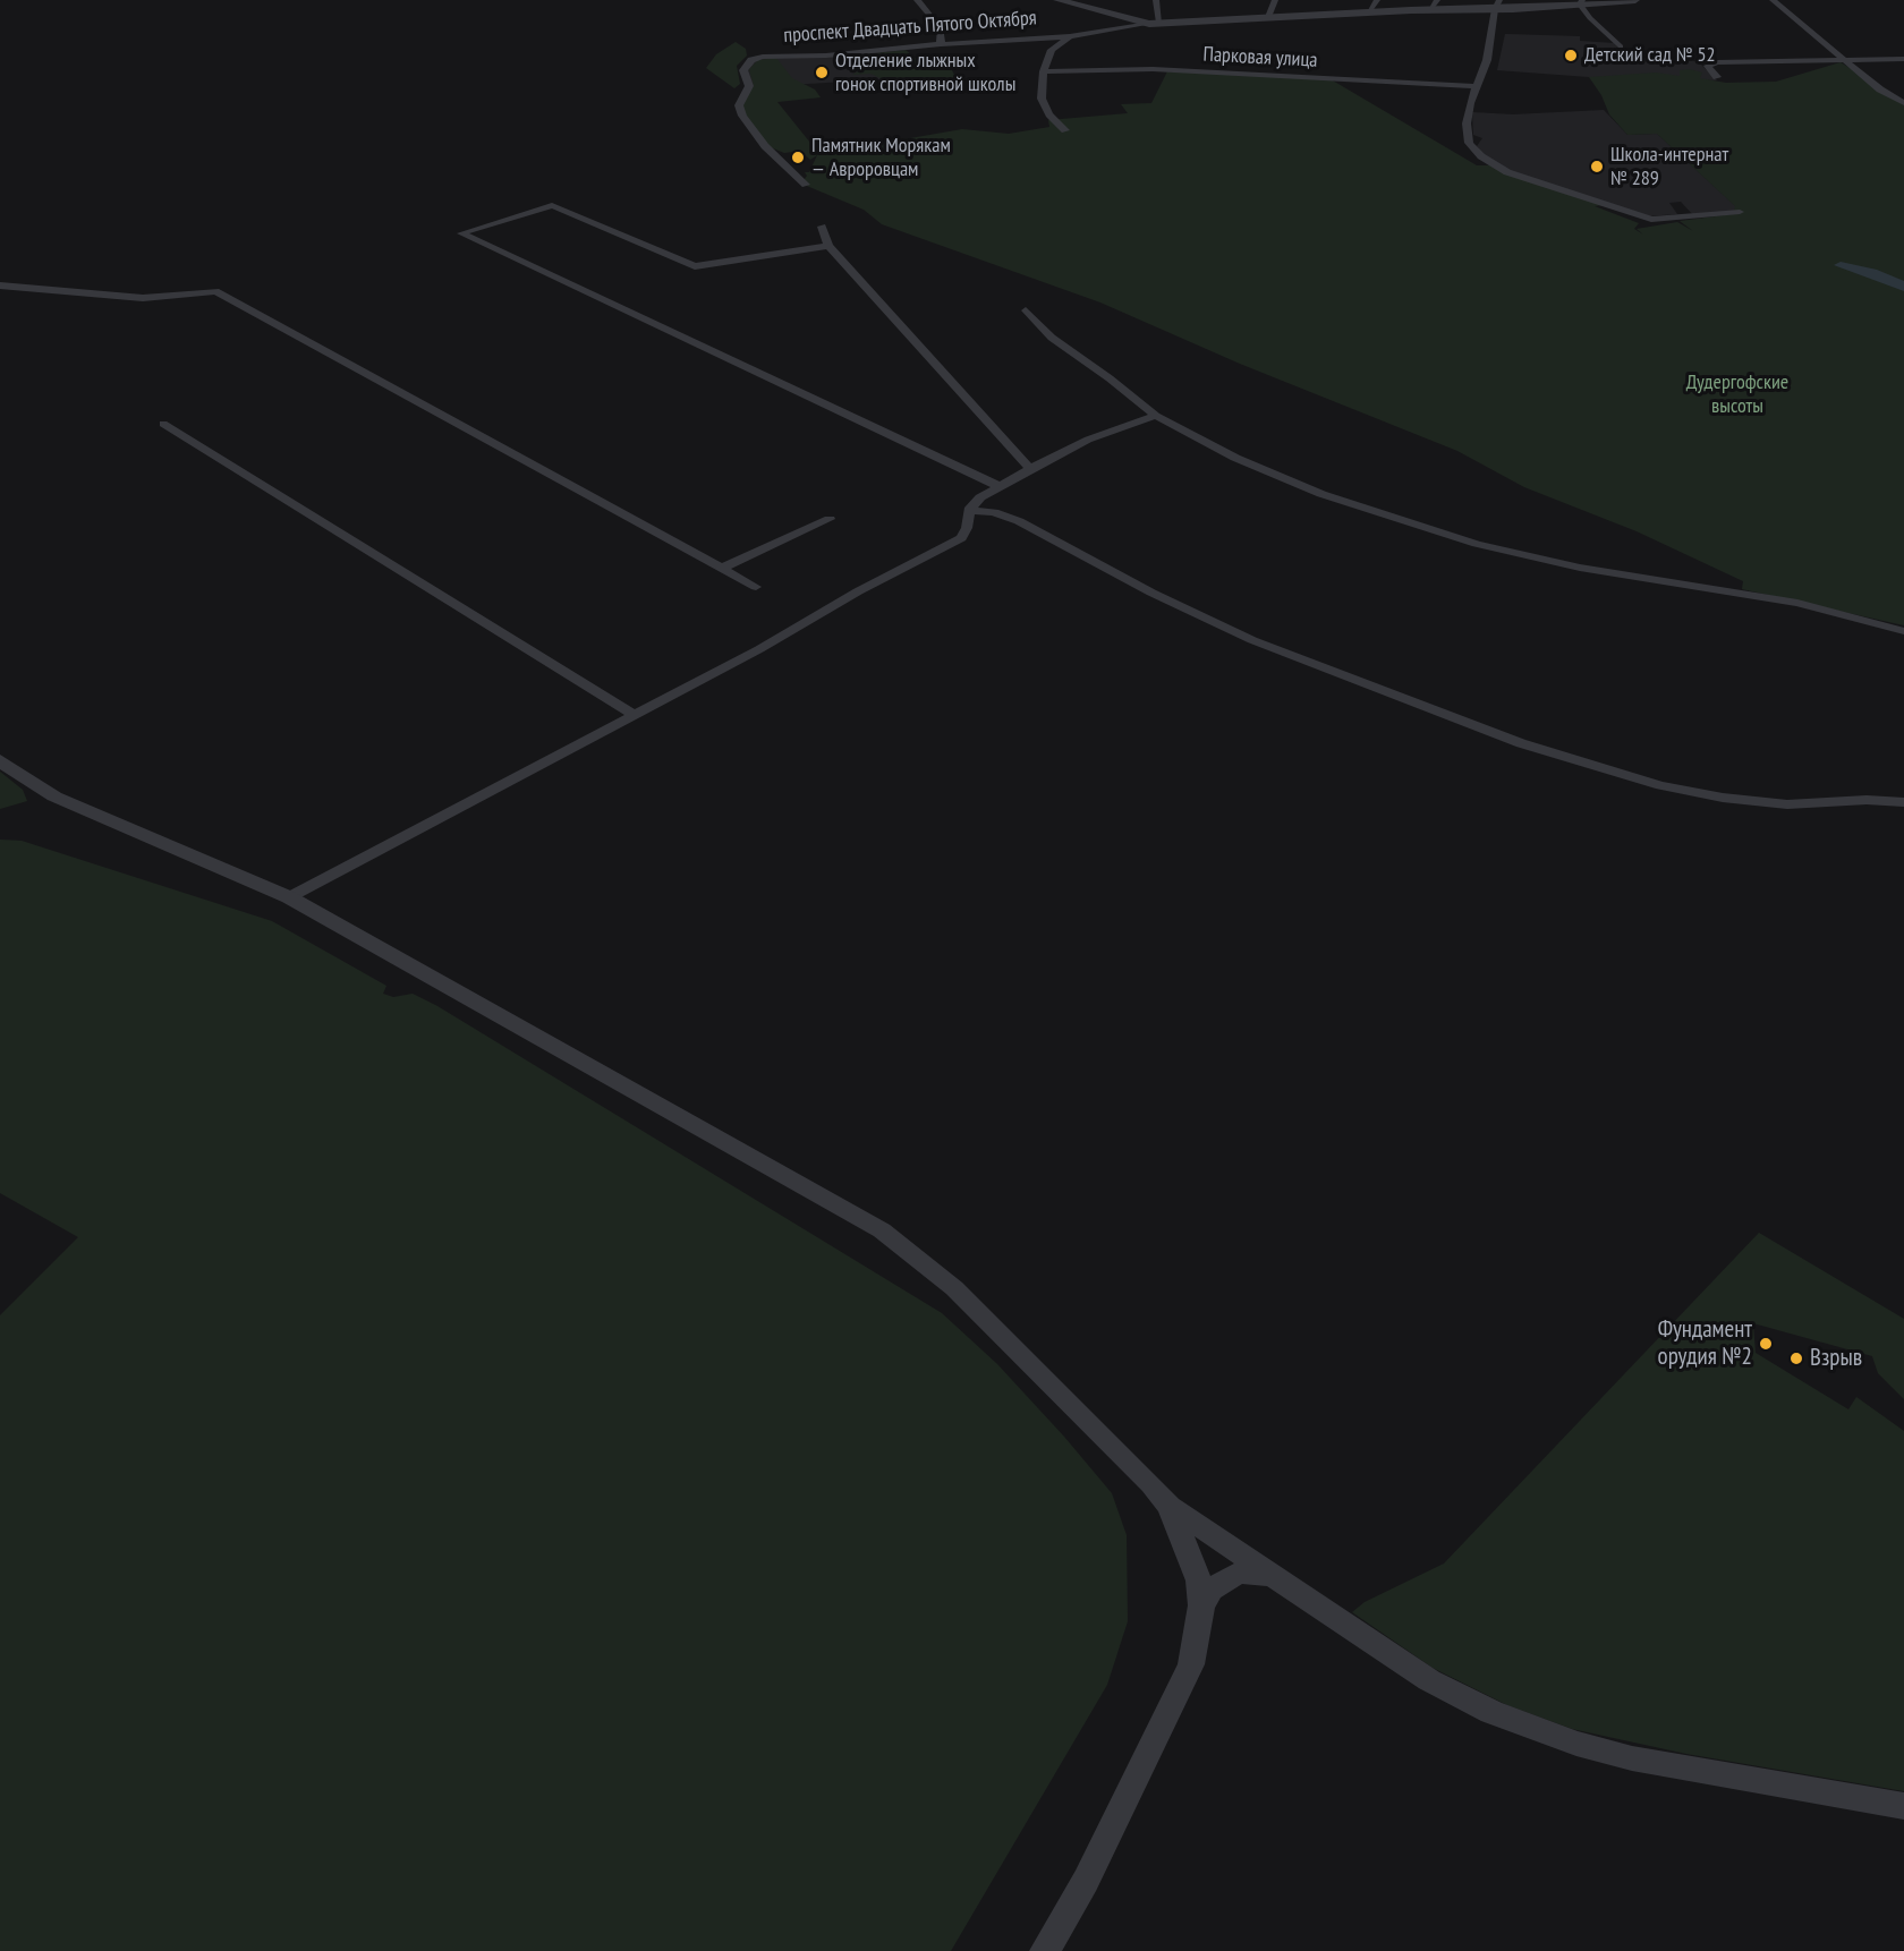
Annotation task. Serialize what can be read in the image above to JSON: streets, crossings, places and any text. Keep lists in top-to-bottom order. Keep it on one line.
{"streets":{"street":["проспект Двадцать Пятого Октября","Парковая улица"]},"parks":["Дудергофские высоты"],"places":["Детский сад № 52","Отделение лыжных гонок спортивной школы","Памятник Морякам — Авроровцам","Школа-интернат № 289","Фундамент орудия №2","Взрыв"]}
